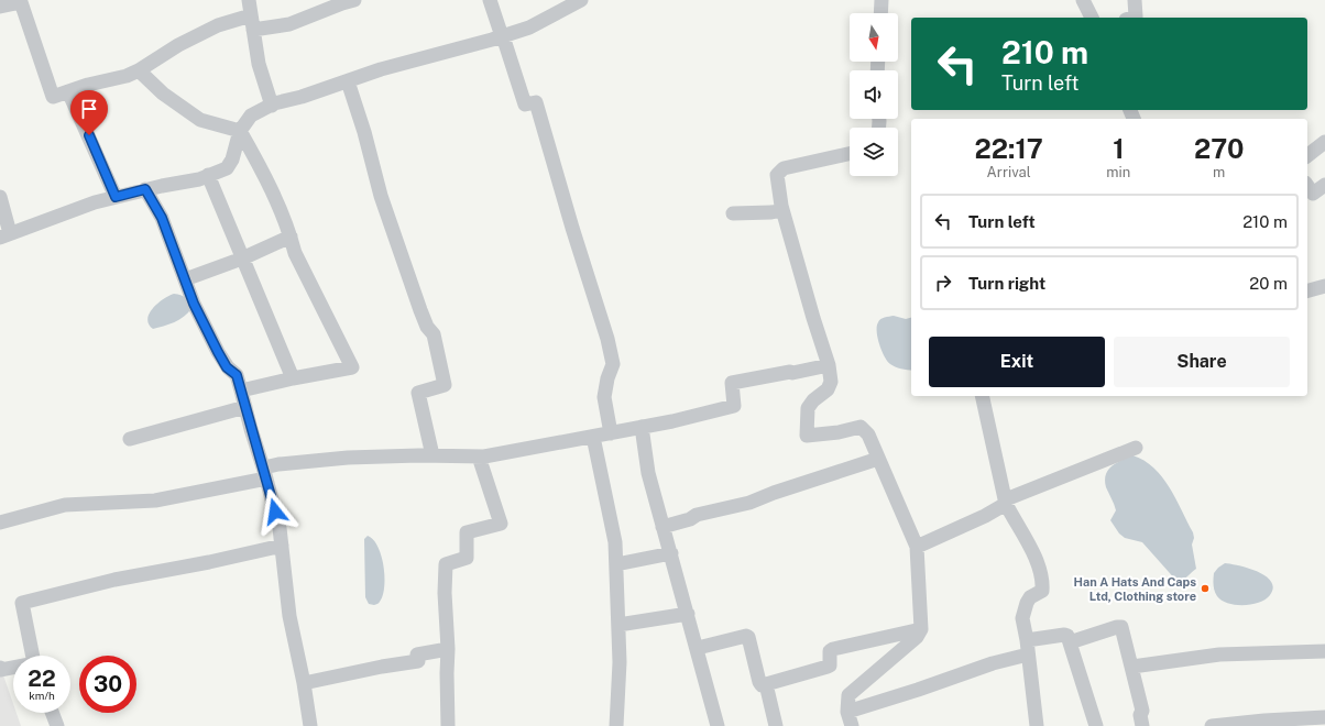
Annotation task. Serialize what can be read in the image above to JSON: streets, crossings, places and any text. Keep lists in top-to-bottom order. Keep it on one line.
{"places":["Han A Hats And Caps Ltd, Clothing store"],"north":"bottom","page":{"turn":["210 m","Turn left"],"eta":["22:17","Arrival","1","min","270","m"],"list":[{"name":"Turn left","value":"210 m"},{"name":"Turn right","value":"20 m"}],"buttons":["Exit","Share"],"speed":"22 km/h","limit":"30"}}
